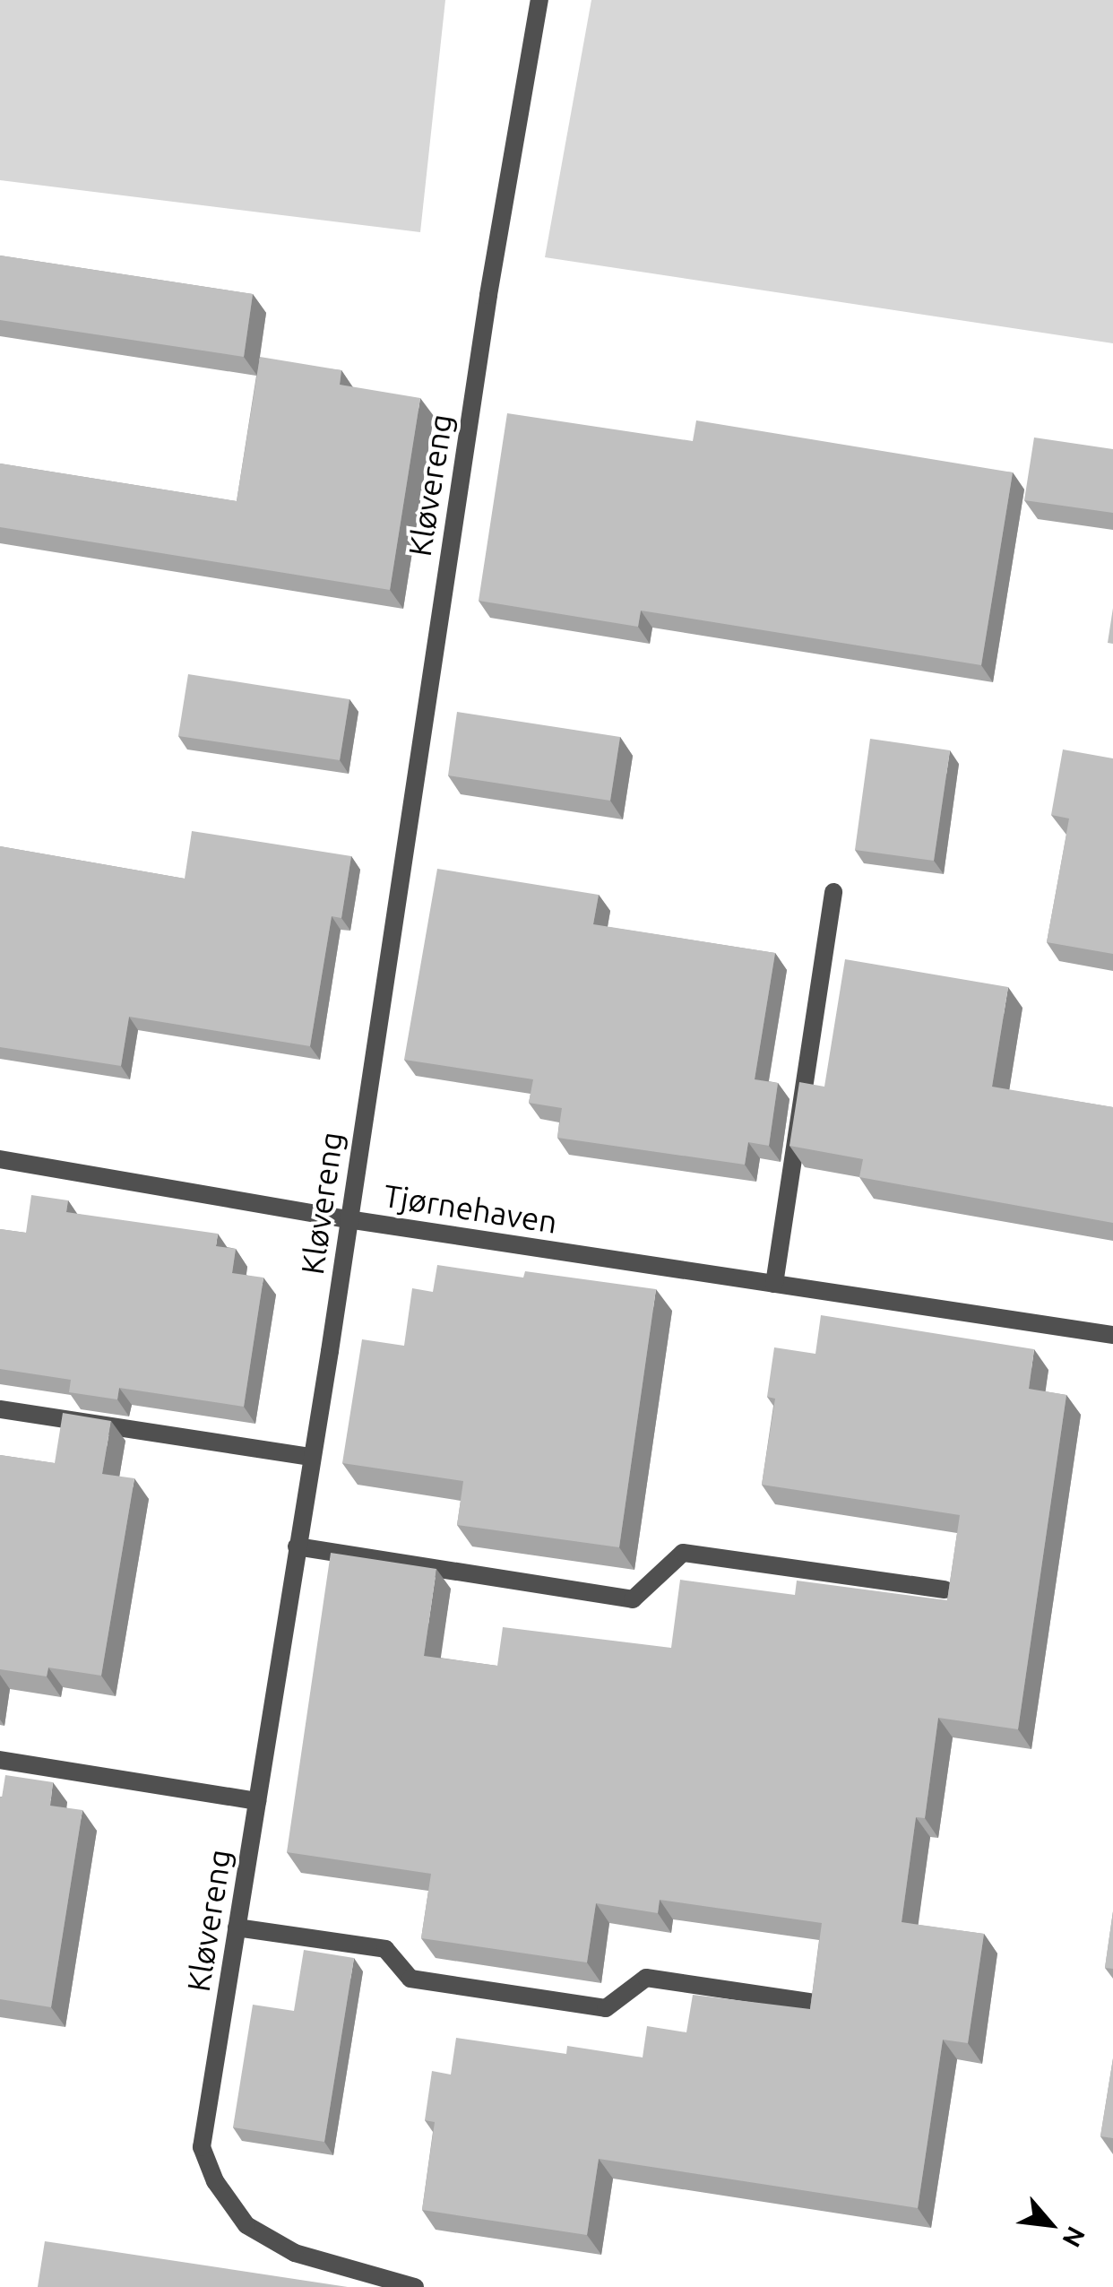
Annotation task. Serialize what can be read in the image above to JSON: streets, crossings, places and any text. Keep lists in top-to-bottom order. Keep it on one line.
{"streets":{"street":["Kløvereng","Tjørnehaven"]},"crossings":[["Kløvereng","Tjørnehaven"]],"north":"bottom right"}
